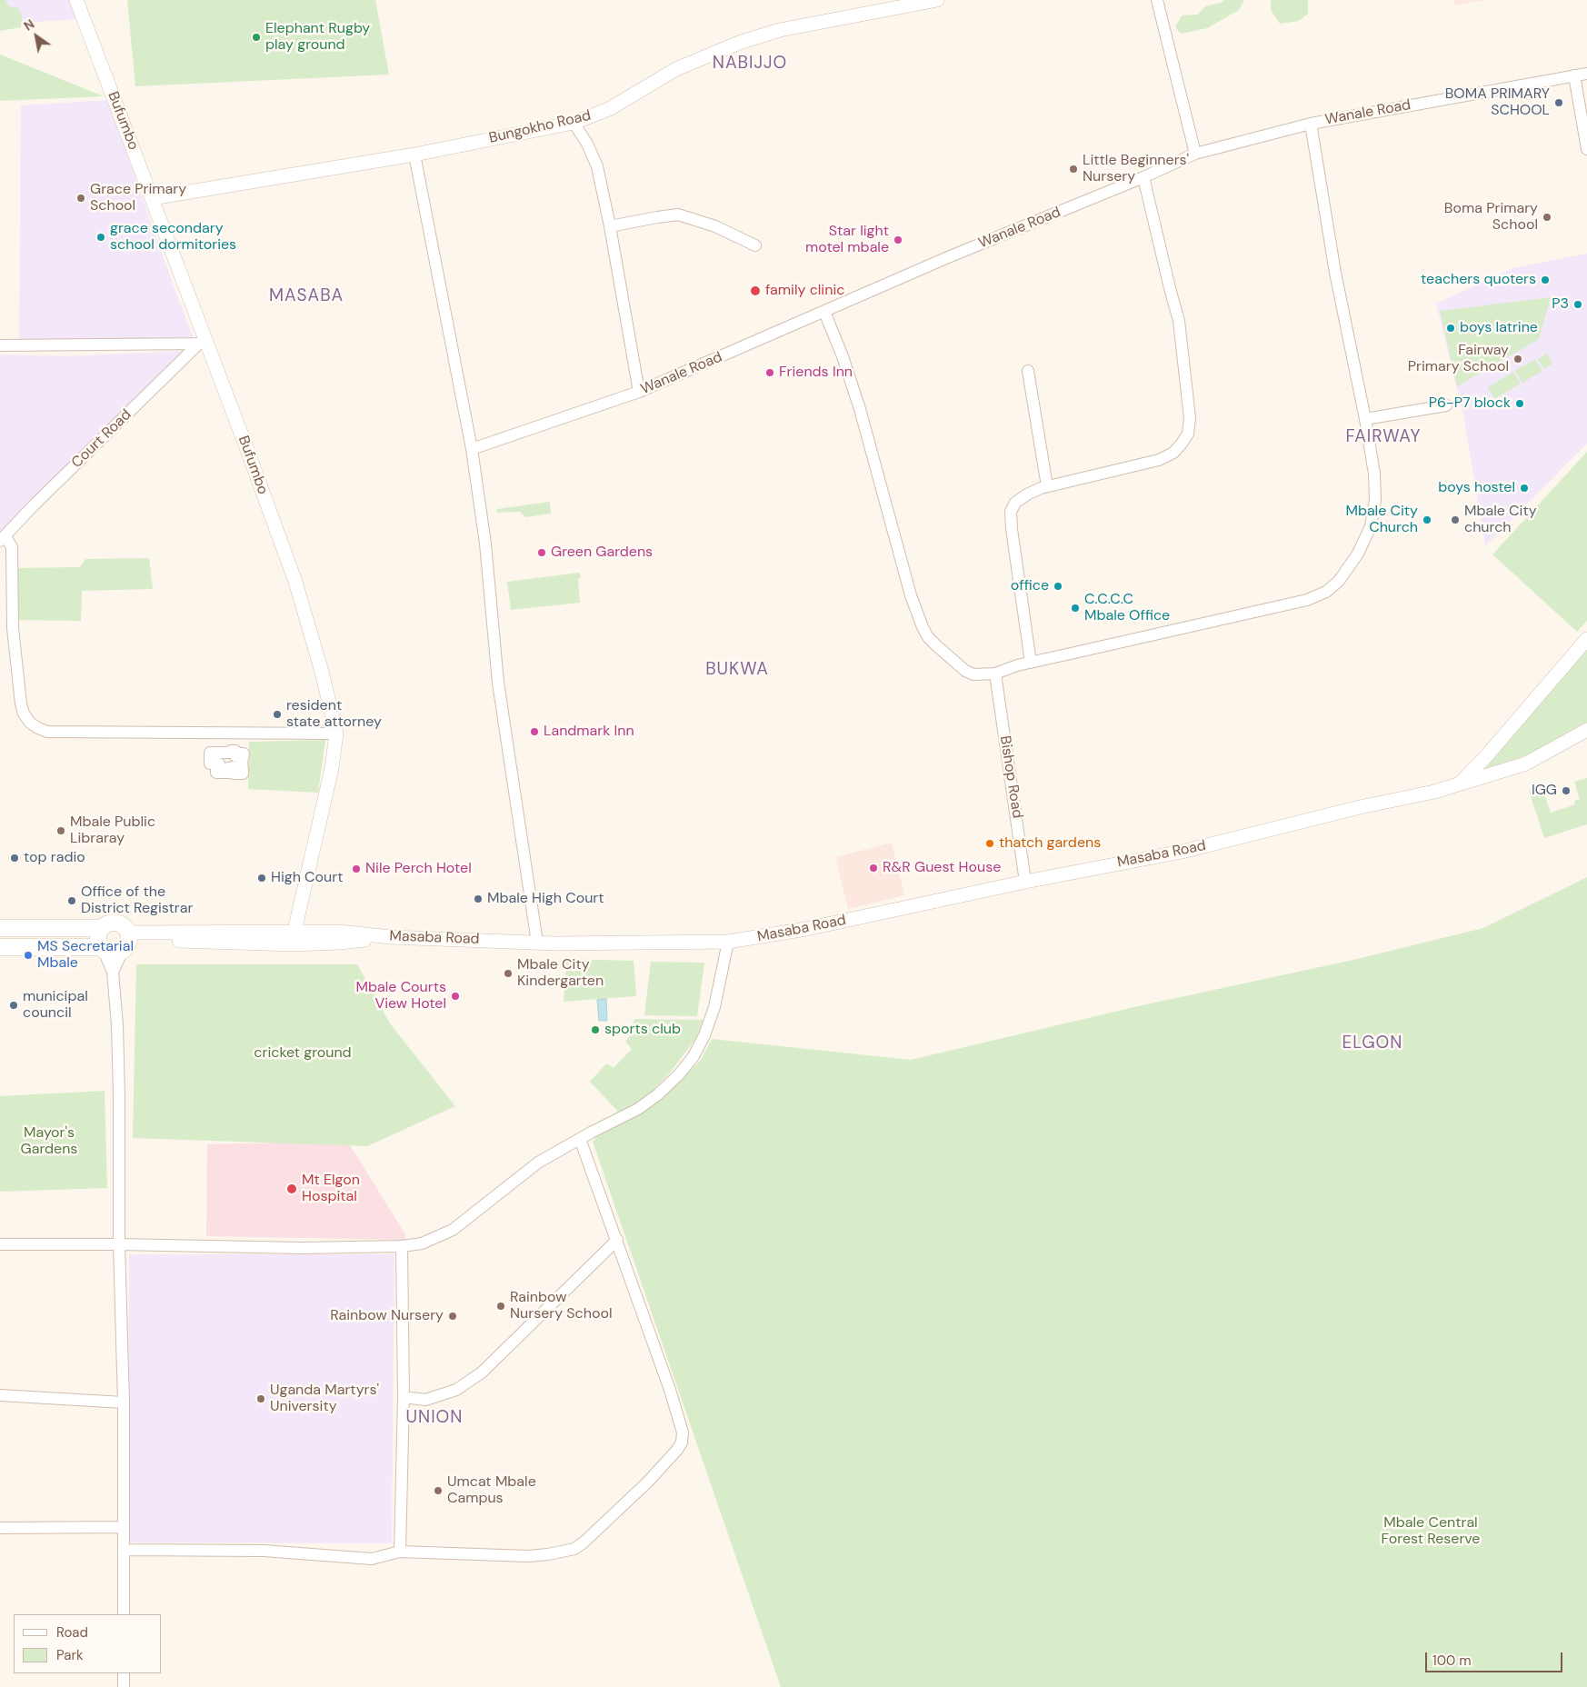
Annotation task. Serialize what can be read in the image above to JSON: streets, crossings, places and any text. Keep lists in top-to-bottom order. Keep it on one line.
{"streets":{"street":["Wanale Road","Bufumbo","Bungokho Road","Court Road","Bishop Road","Masaba Road"]},"crossings":[["Bufumbo","Bungokho Road"],["Bufumbo","Court Road"],["Bufumbo","Masaba Road"],["Bishop Road","Masaba Road"]],"districts":["NABIJJO","MASABA","FAIRWAY","BUKWA","ELGON","UNION"],"parks":["cricket ground","Mayor's Gardens","Mbale Central Forest Reserve"],"places":["Elephant Rugby play ground","BOMA PRIMARY SCHOOL","Little Beginners' Nursery","Grace Primary School","Boma Primary School","grace secondary school dormitories","Star light motel mbale","teachers quoters","family clinic","P3","boys latrine","Fairway Primary School","Friends Inn","P6-P7 block","boys hostel","Mbale City Church","Mbale City church","Green Gardens","office","C.C.C.C Mbale Office","resident state attorney","Landmark Inn","IGG","Mbale Public Libraray","thatch gardens","top radio","R&R Guest House","Nile Perch Hotel","High Court","Mbale High Court","Office of the District Registrar","MS Secretarial Mbale","Mbale City Kindergarten","Mbale Courts View Hotel","municipal council","sports club","Mt Elgon Hospital","Rainbow Nursery School","Rainbow Nursery","Uganda Martyrs' University","Umcat Mbale Campus"],"legend":["Road","Park"],"scale_bar":"100 m","north":"top left"}
